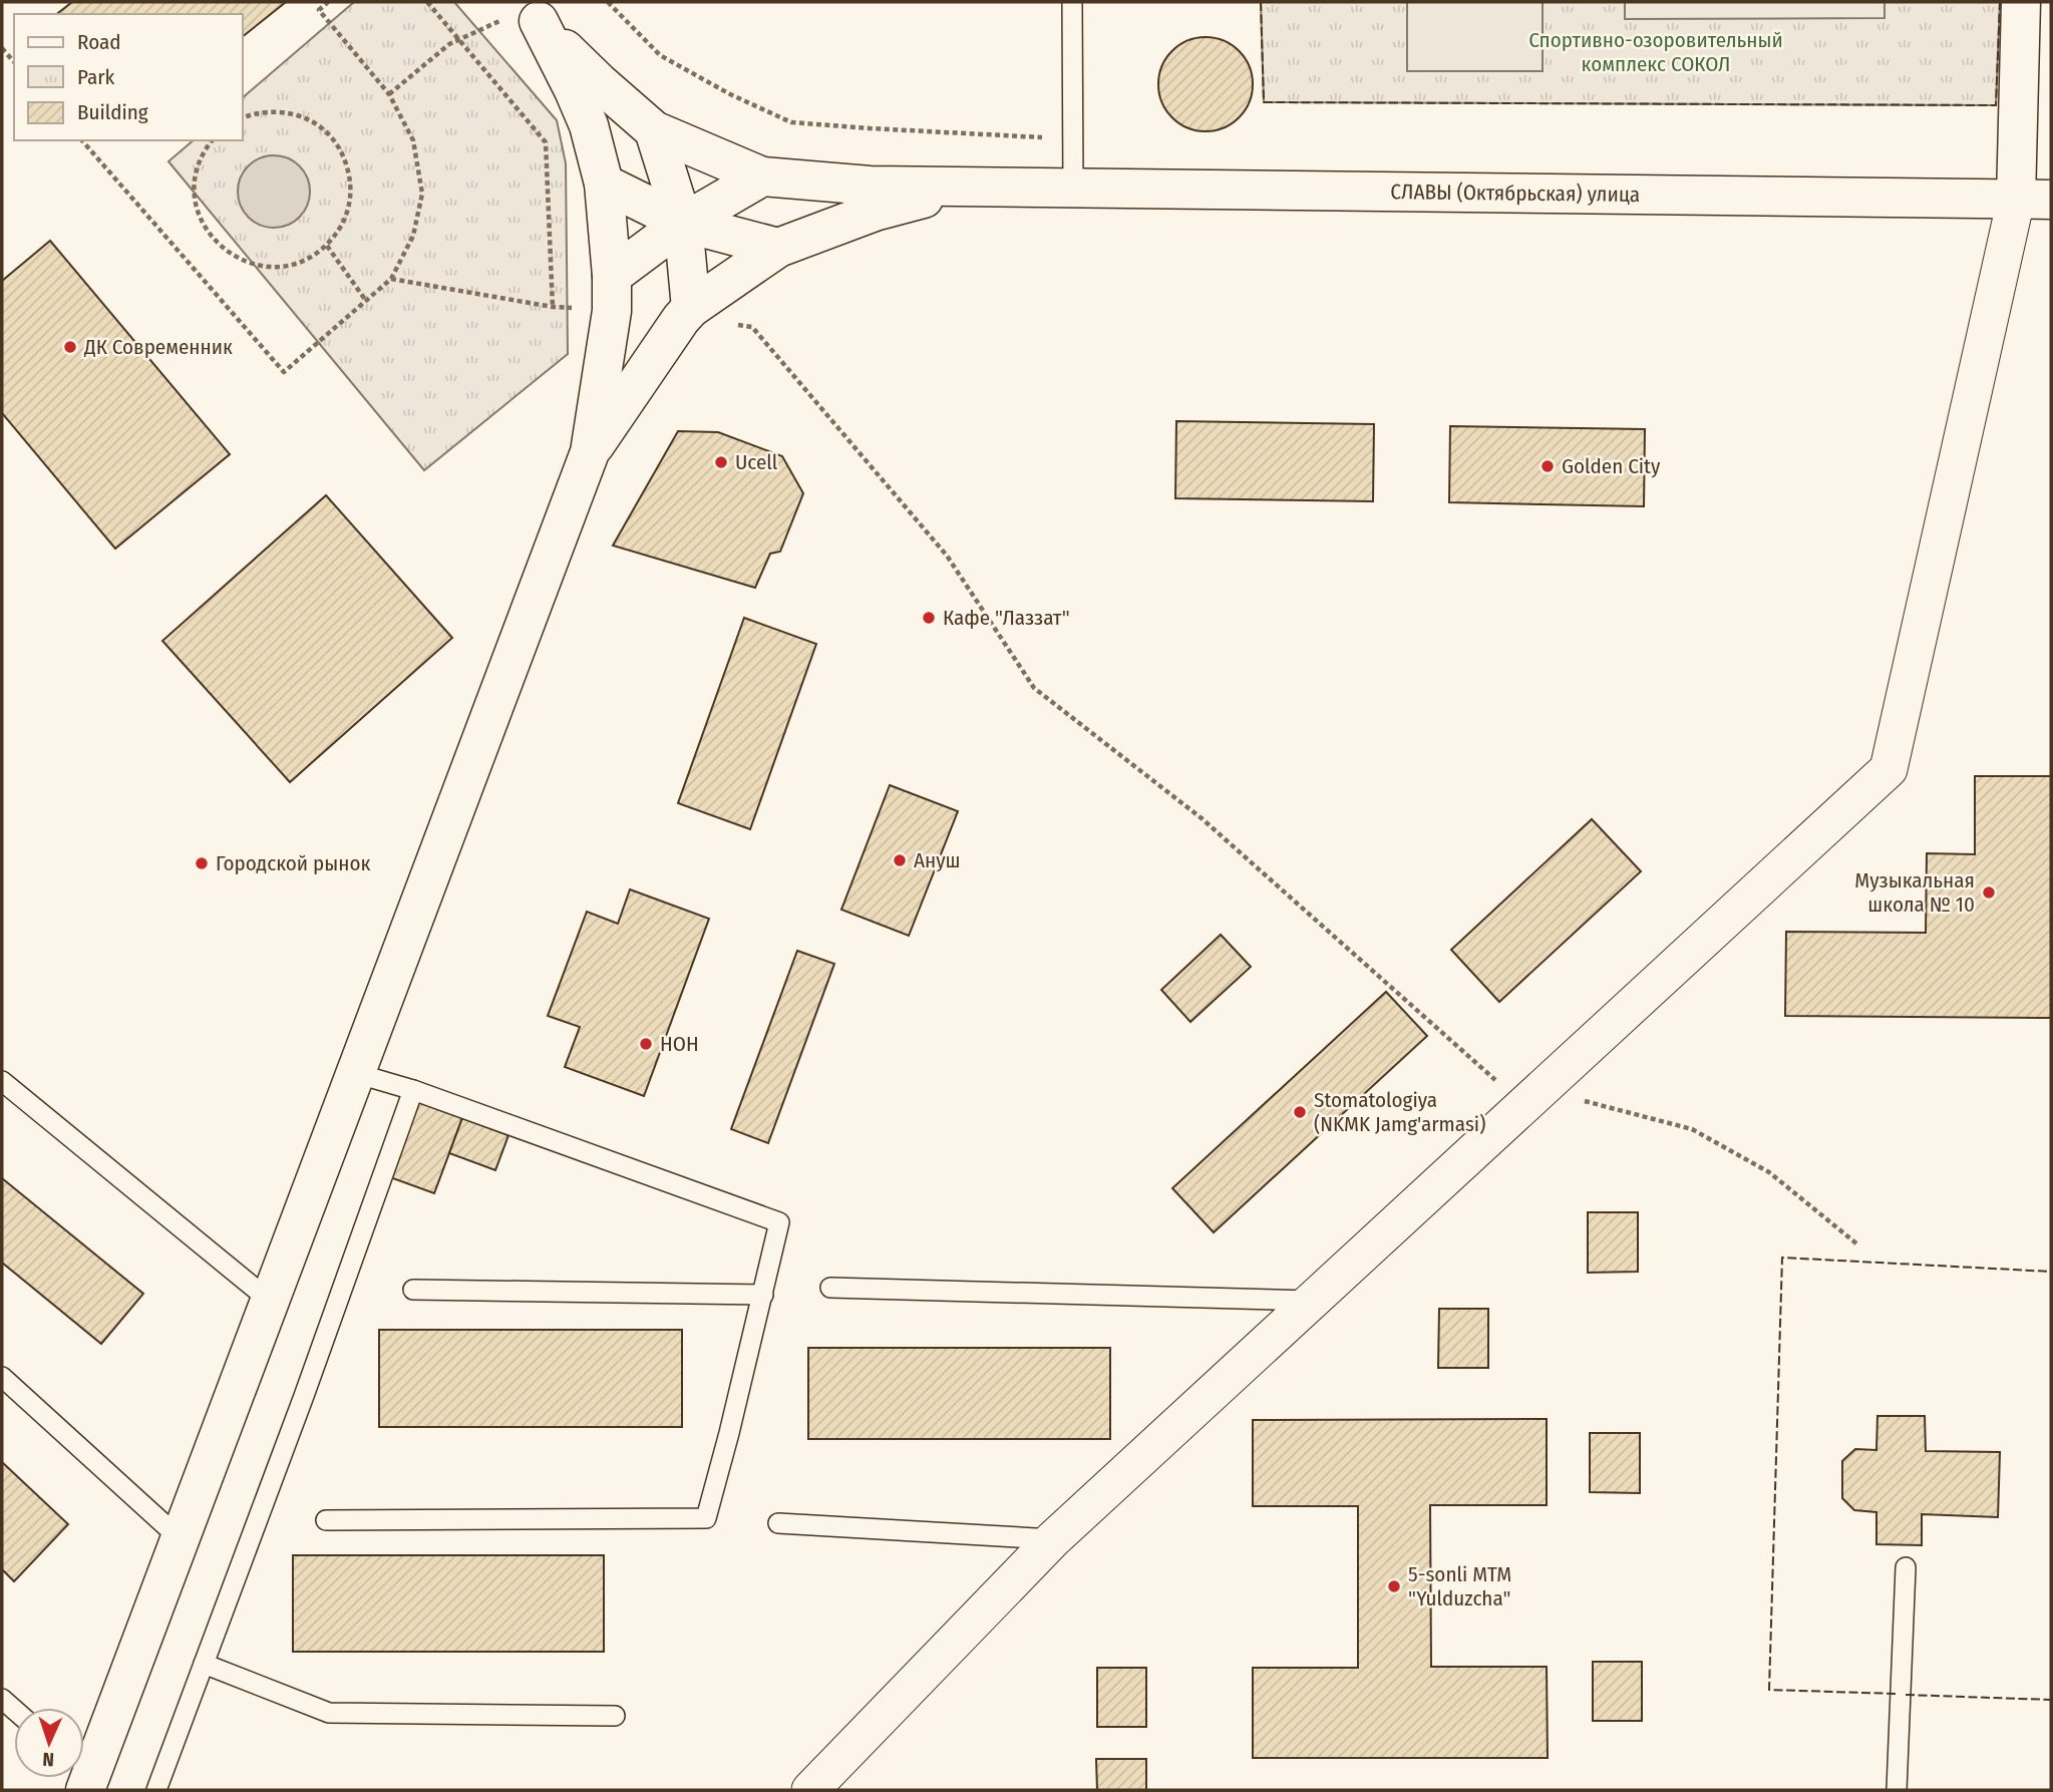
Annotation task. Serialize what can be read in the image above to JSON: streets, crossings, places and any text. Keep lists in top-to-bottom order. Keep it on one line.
{"streets":{"main road":["СЛАВЫ (Октябрьская) улица"]},"parks":["Спортивно-озоровительный комплекс СОКОЛ"],"places":["ДК Современник","Ucell","Golden City","Кафе \"Лаззат\"","Ануш","Городской рынок","Музыкальная школа № 10","НОН","Stomatologiya (NKMK Jamg'armasi)","5-sonli MTM \"Yulduzcha\""],"legend":["Road","Park","Building"],"north":"bottom"}
